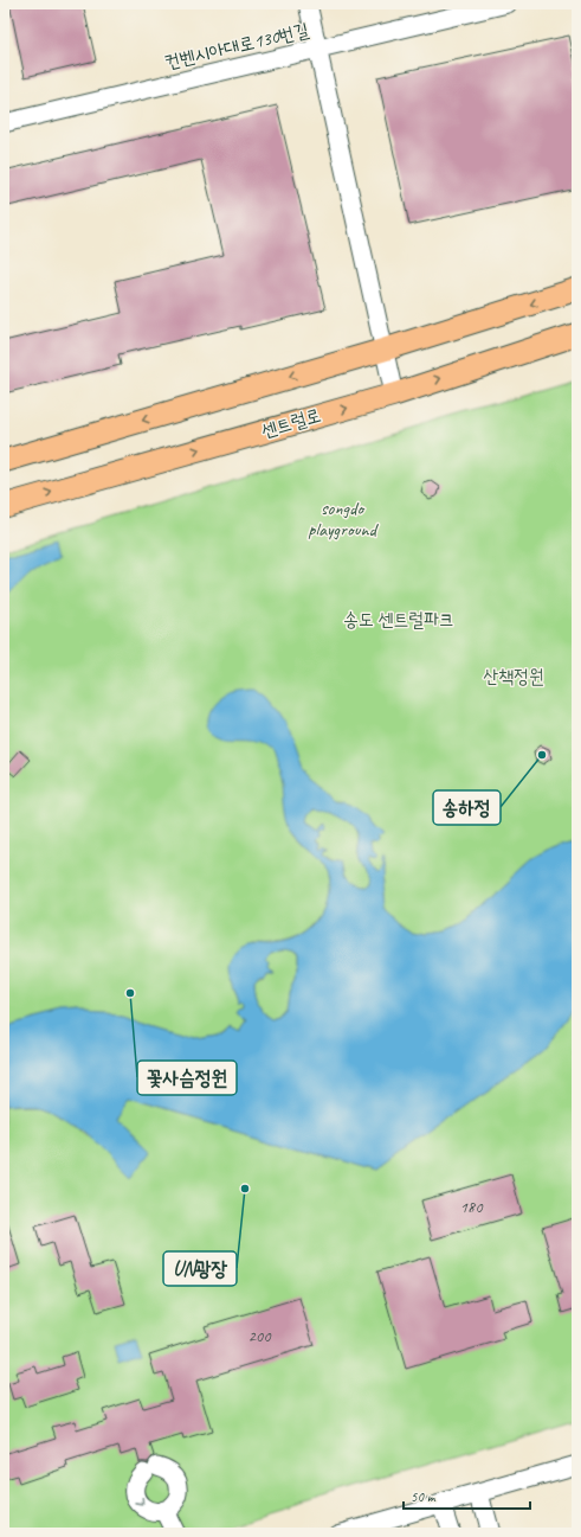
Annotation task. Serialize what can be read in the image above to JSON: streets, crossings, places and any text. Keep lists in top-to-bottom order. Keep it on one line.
{"streets":{"main road":["센트럴로"],"street":["컨벤시아대로130번길"]},"parks":["songdo playground","송도 센트럴파크","산책정원"],"places":["송하정","꽃사슴정원","UN광장"],"house_numbers":["180","200"],"scale_bar":"50 m"}
